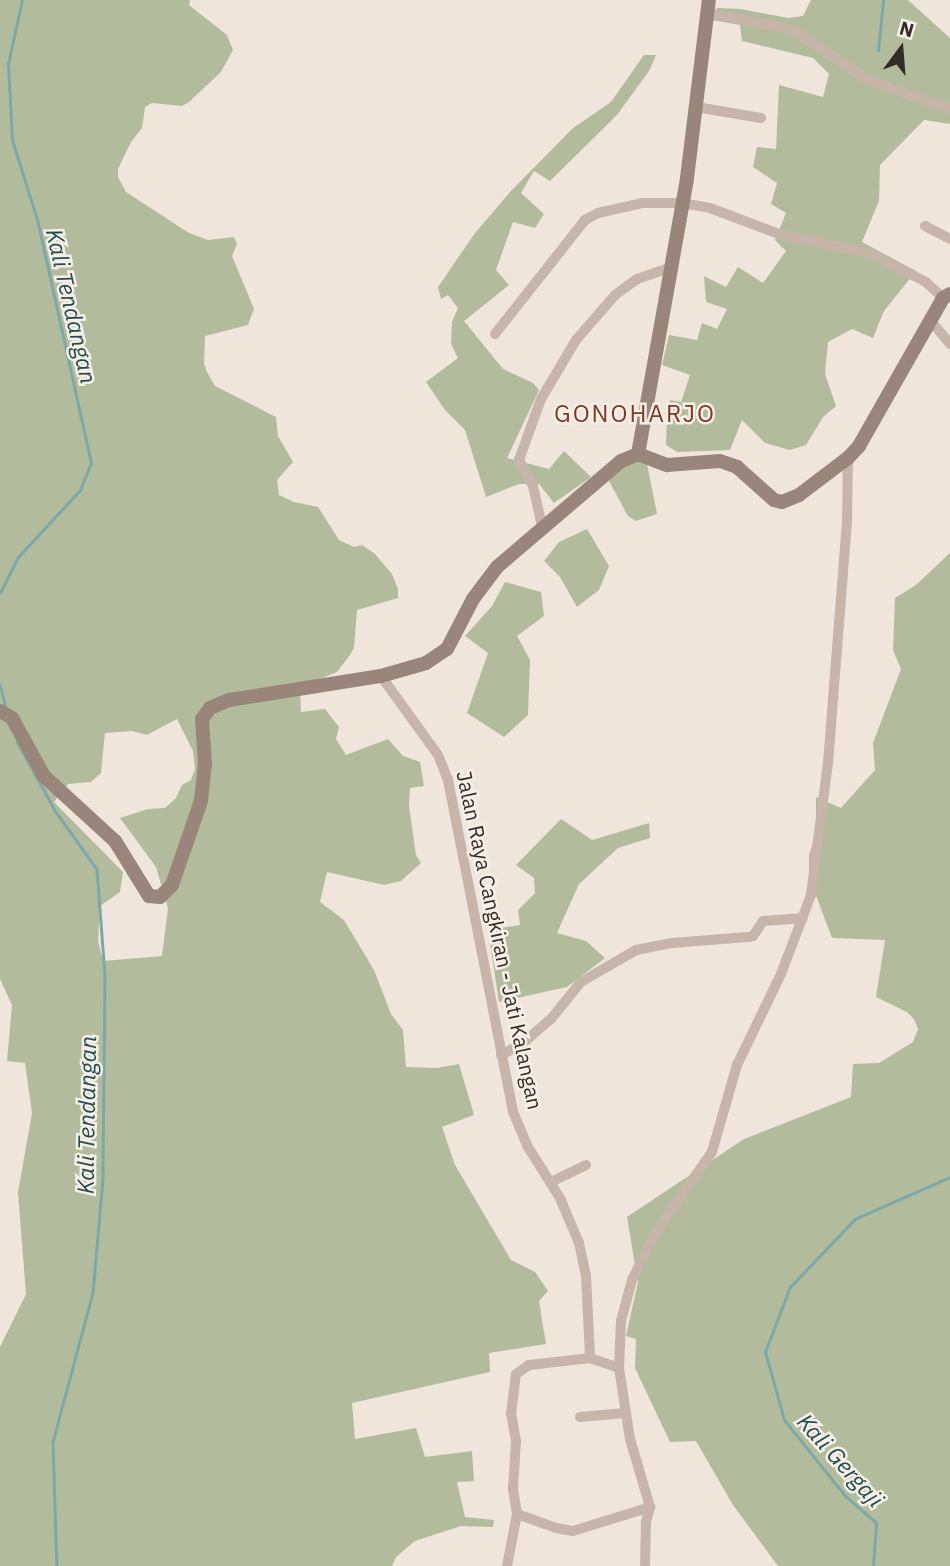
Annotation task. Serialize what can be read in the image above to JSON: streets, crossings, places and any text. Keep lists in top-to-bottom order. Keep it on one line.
{"streets":{"street":["Jalan Raya Cangkiran - Jati Kalangan"]},"districts":["GONOHARJO"],"water":["Kali Tendangan","Kali Gergaji"],"north":"top"}
